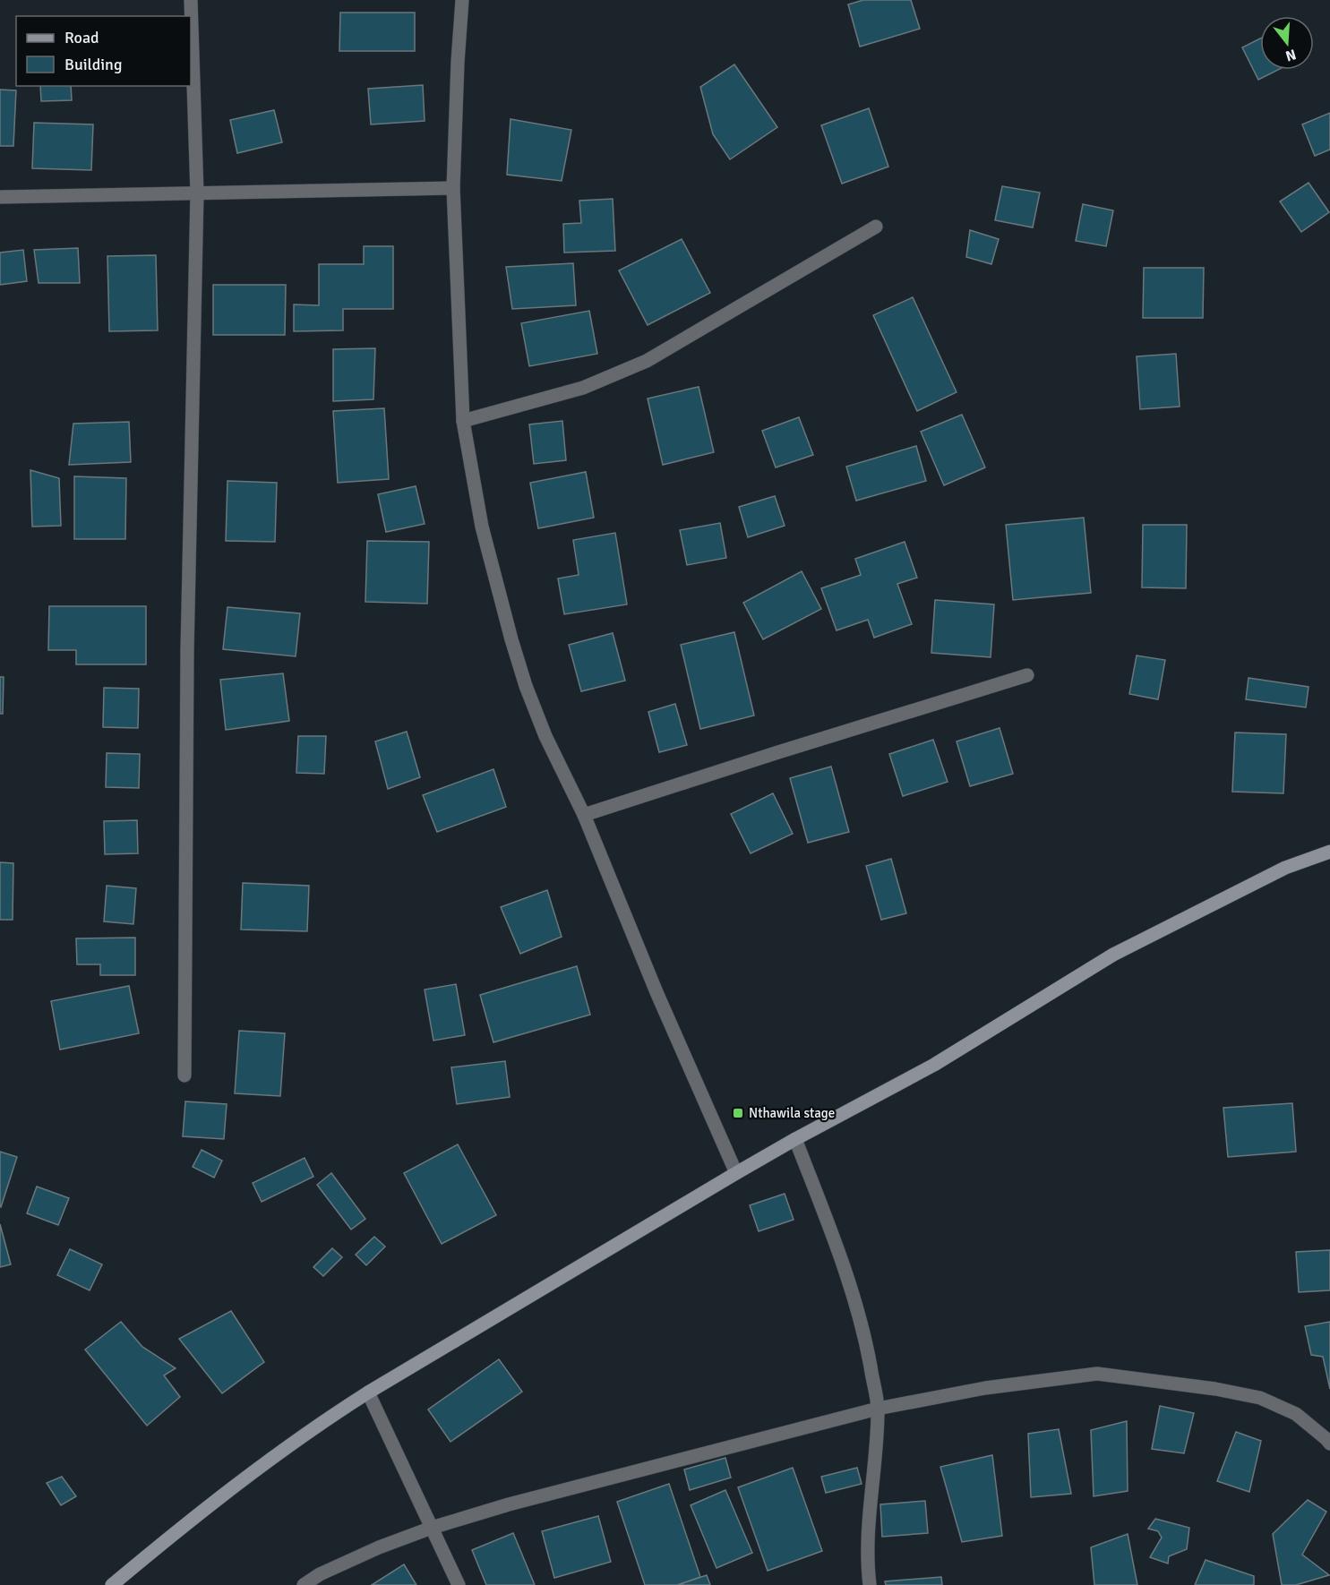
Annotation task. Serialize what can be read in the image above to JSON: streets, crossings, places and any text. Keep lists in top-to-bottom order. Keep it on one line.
{"places":{"transit":["Nthawila stage"]},"legend":["Road","Building"],"north":"bottom"}
